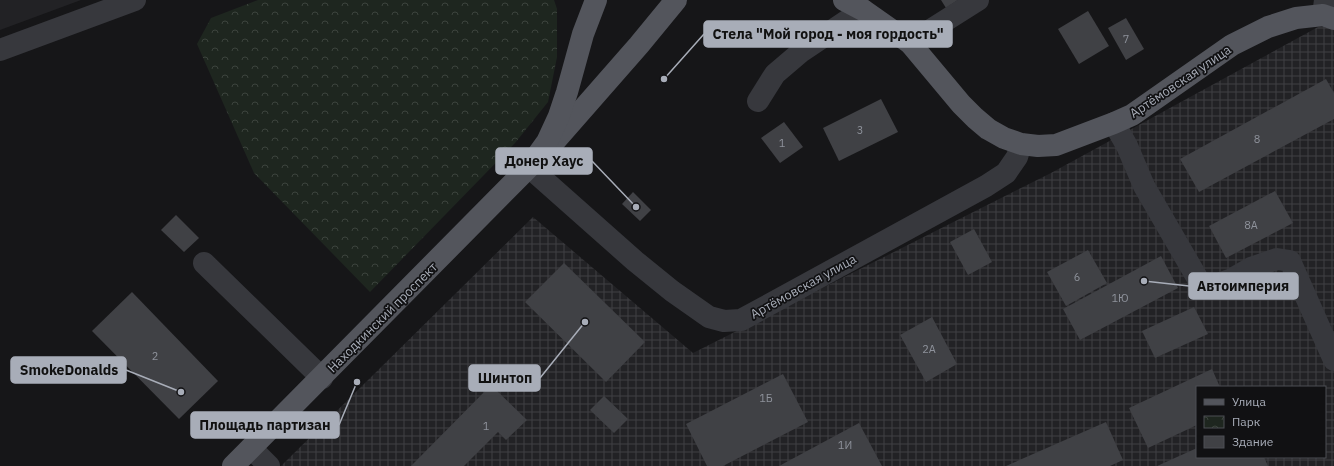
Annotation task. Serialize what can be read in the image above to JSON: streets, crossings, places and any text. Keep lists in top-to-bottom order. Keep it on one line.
{"streets":{"main road":["Артёмовская улица","Находкинский проспект"]},"crossings":[["Артёмовская улица","Находкинский проспект"]],"places":["Стела \"Мой город - моя гордость\"","Донер Хаус","Автоимперия","Шинтоп","Площадь партизан","SmokeDonalds"],"house_numbers":["7","3","8","1","8А","6","1Ю","2А","2","1Б","1","1И"],"legend":["Улица","Парк","Здание"]}
